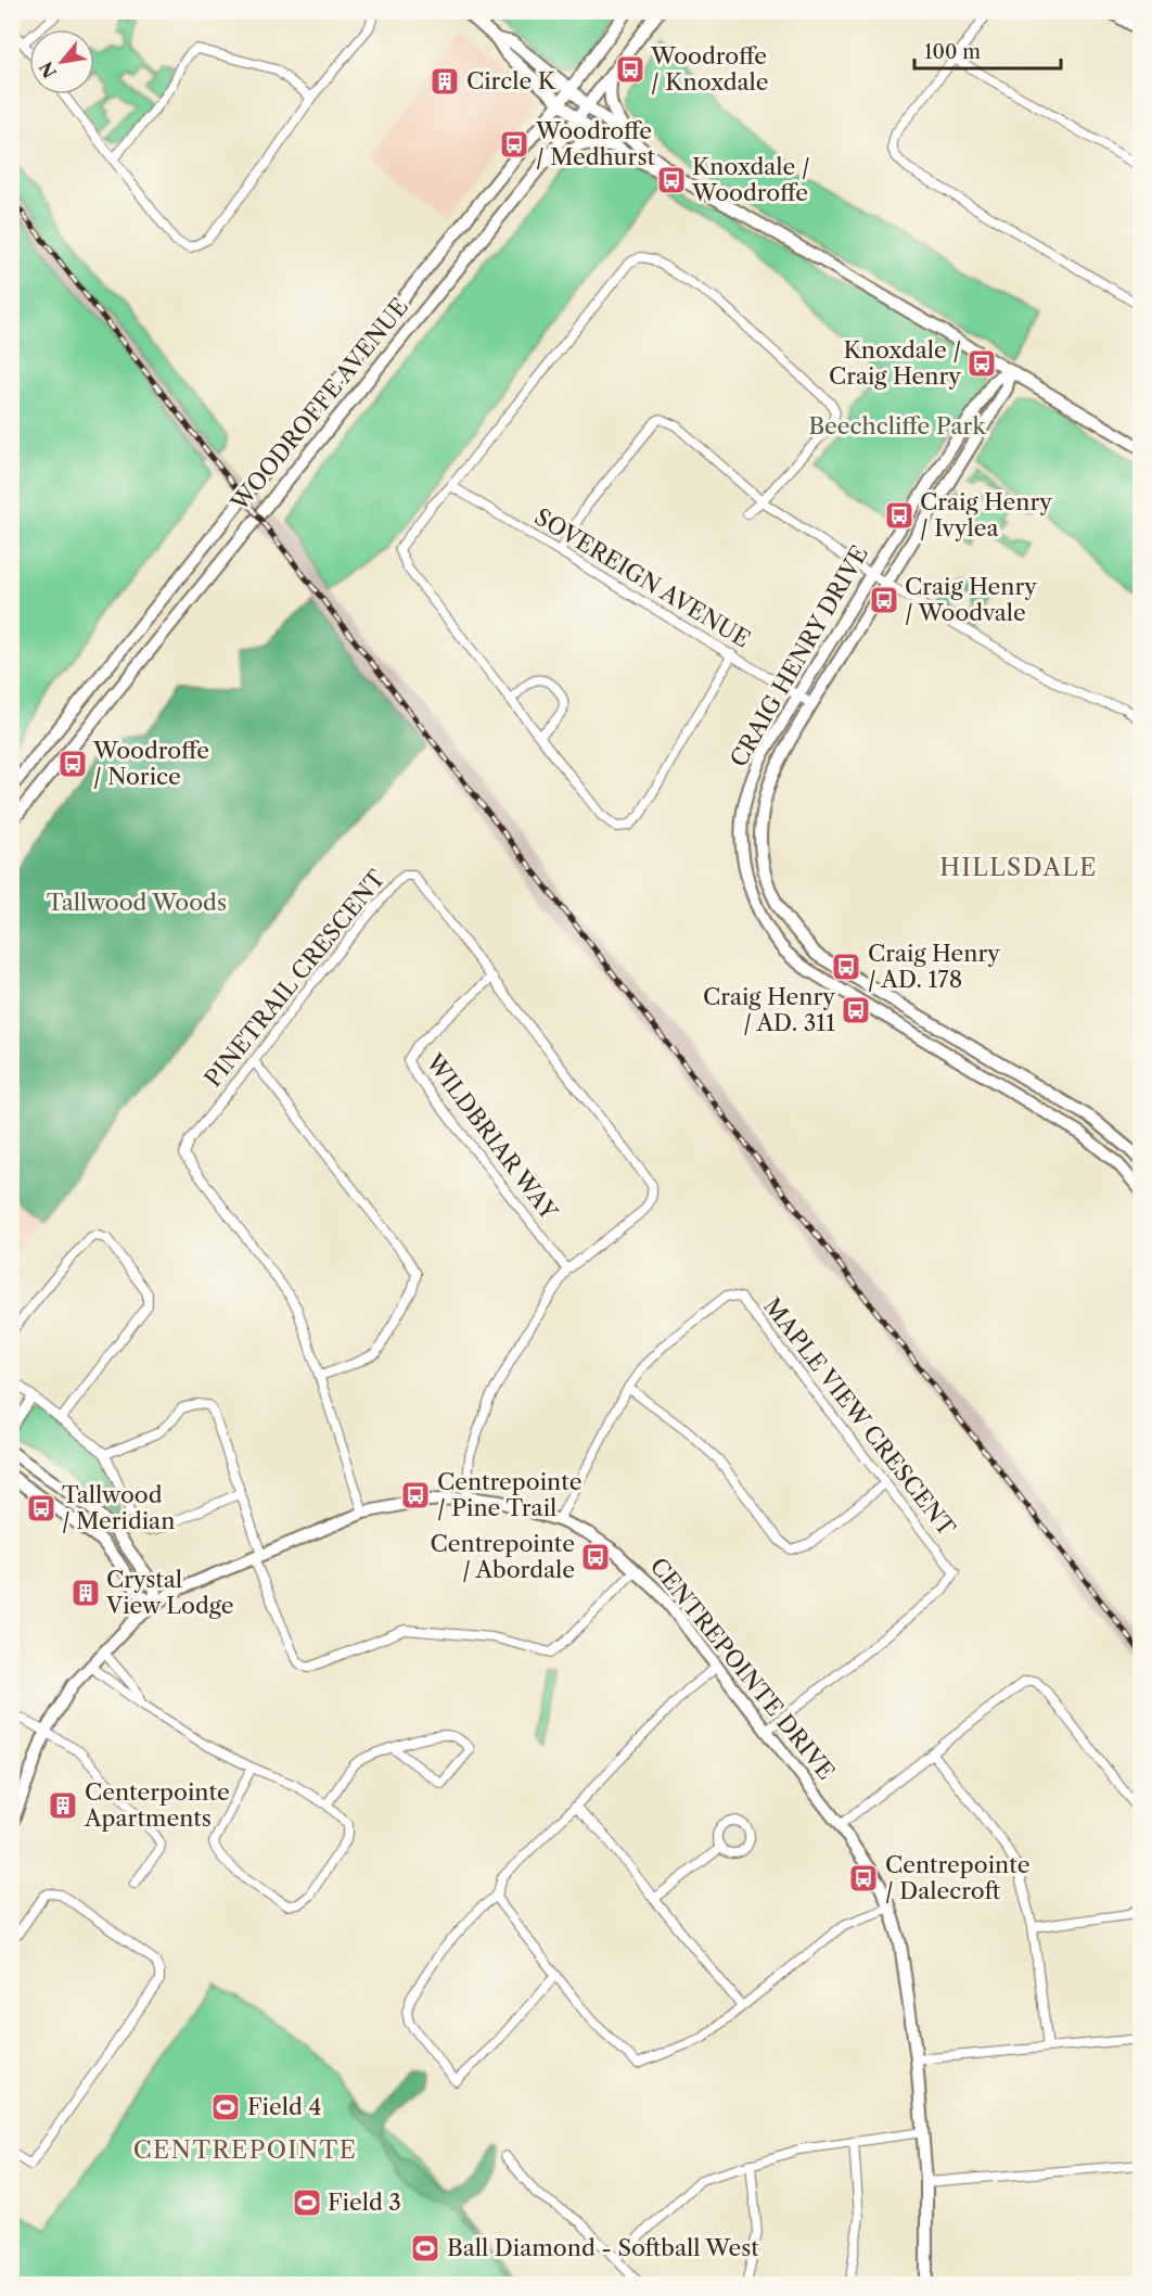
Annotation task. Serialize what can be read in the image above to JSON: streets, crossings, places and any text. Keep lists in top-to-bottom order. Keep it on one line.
{"streets":{"street":["WOODROFFE AVENUE","SOVEREIGN AVENUE","CRAIG HENRY DRIVE","PINETRAIL CRESCENT","WILDBRIAR WAY","MAPLE VIEW CRESCENT","CENTREPOINTE DRIVE"]},"crossings":[["SOVEREIGN AVENUE","CRAIG HENRY DRIVE"],["PINETRAIL CRESCENT","WILDBRIAR WAY"],["PINETRAIL CRESCENT","CENTREPOINTE DRIVE"],["MAPLE VIEW CRESCENT","CENTREPOINTE DRIVE"]],"districts":["HILLSDALE","CENTREPOINTE"],"parks":["Beechcliffe Park","Tallwood Woods"],"places":{"bus stop":["Woodroffe / Knoxdale","Woodroffe / Medhurst","Knoxdale / Woodroffe","Knoxdale / Craig Henry","Craig Henry / Ivylea","Craig Henry / Woodvale","Woodroffe / Norice","Craig Henry / AD. 178","Craig Henry / AD. 311","Centrepointe / Pine Trail","Tallwood / Meridian","Centrepointe / Abordale","Centrepointe / Dalecroft"],"building":["Circle K","Crystal View Lodge","Centerpointe Apartments"],"sports":["Field 4","Field 3","Ball Diamond - Softball West"]},"scale_bar":"100 m","north":"bottom left"}
